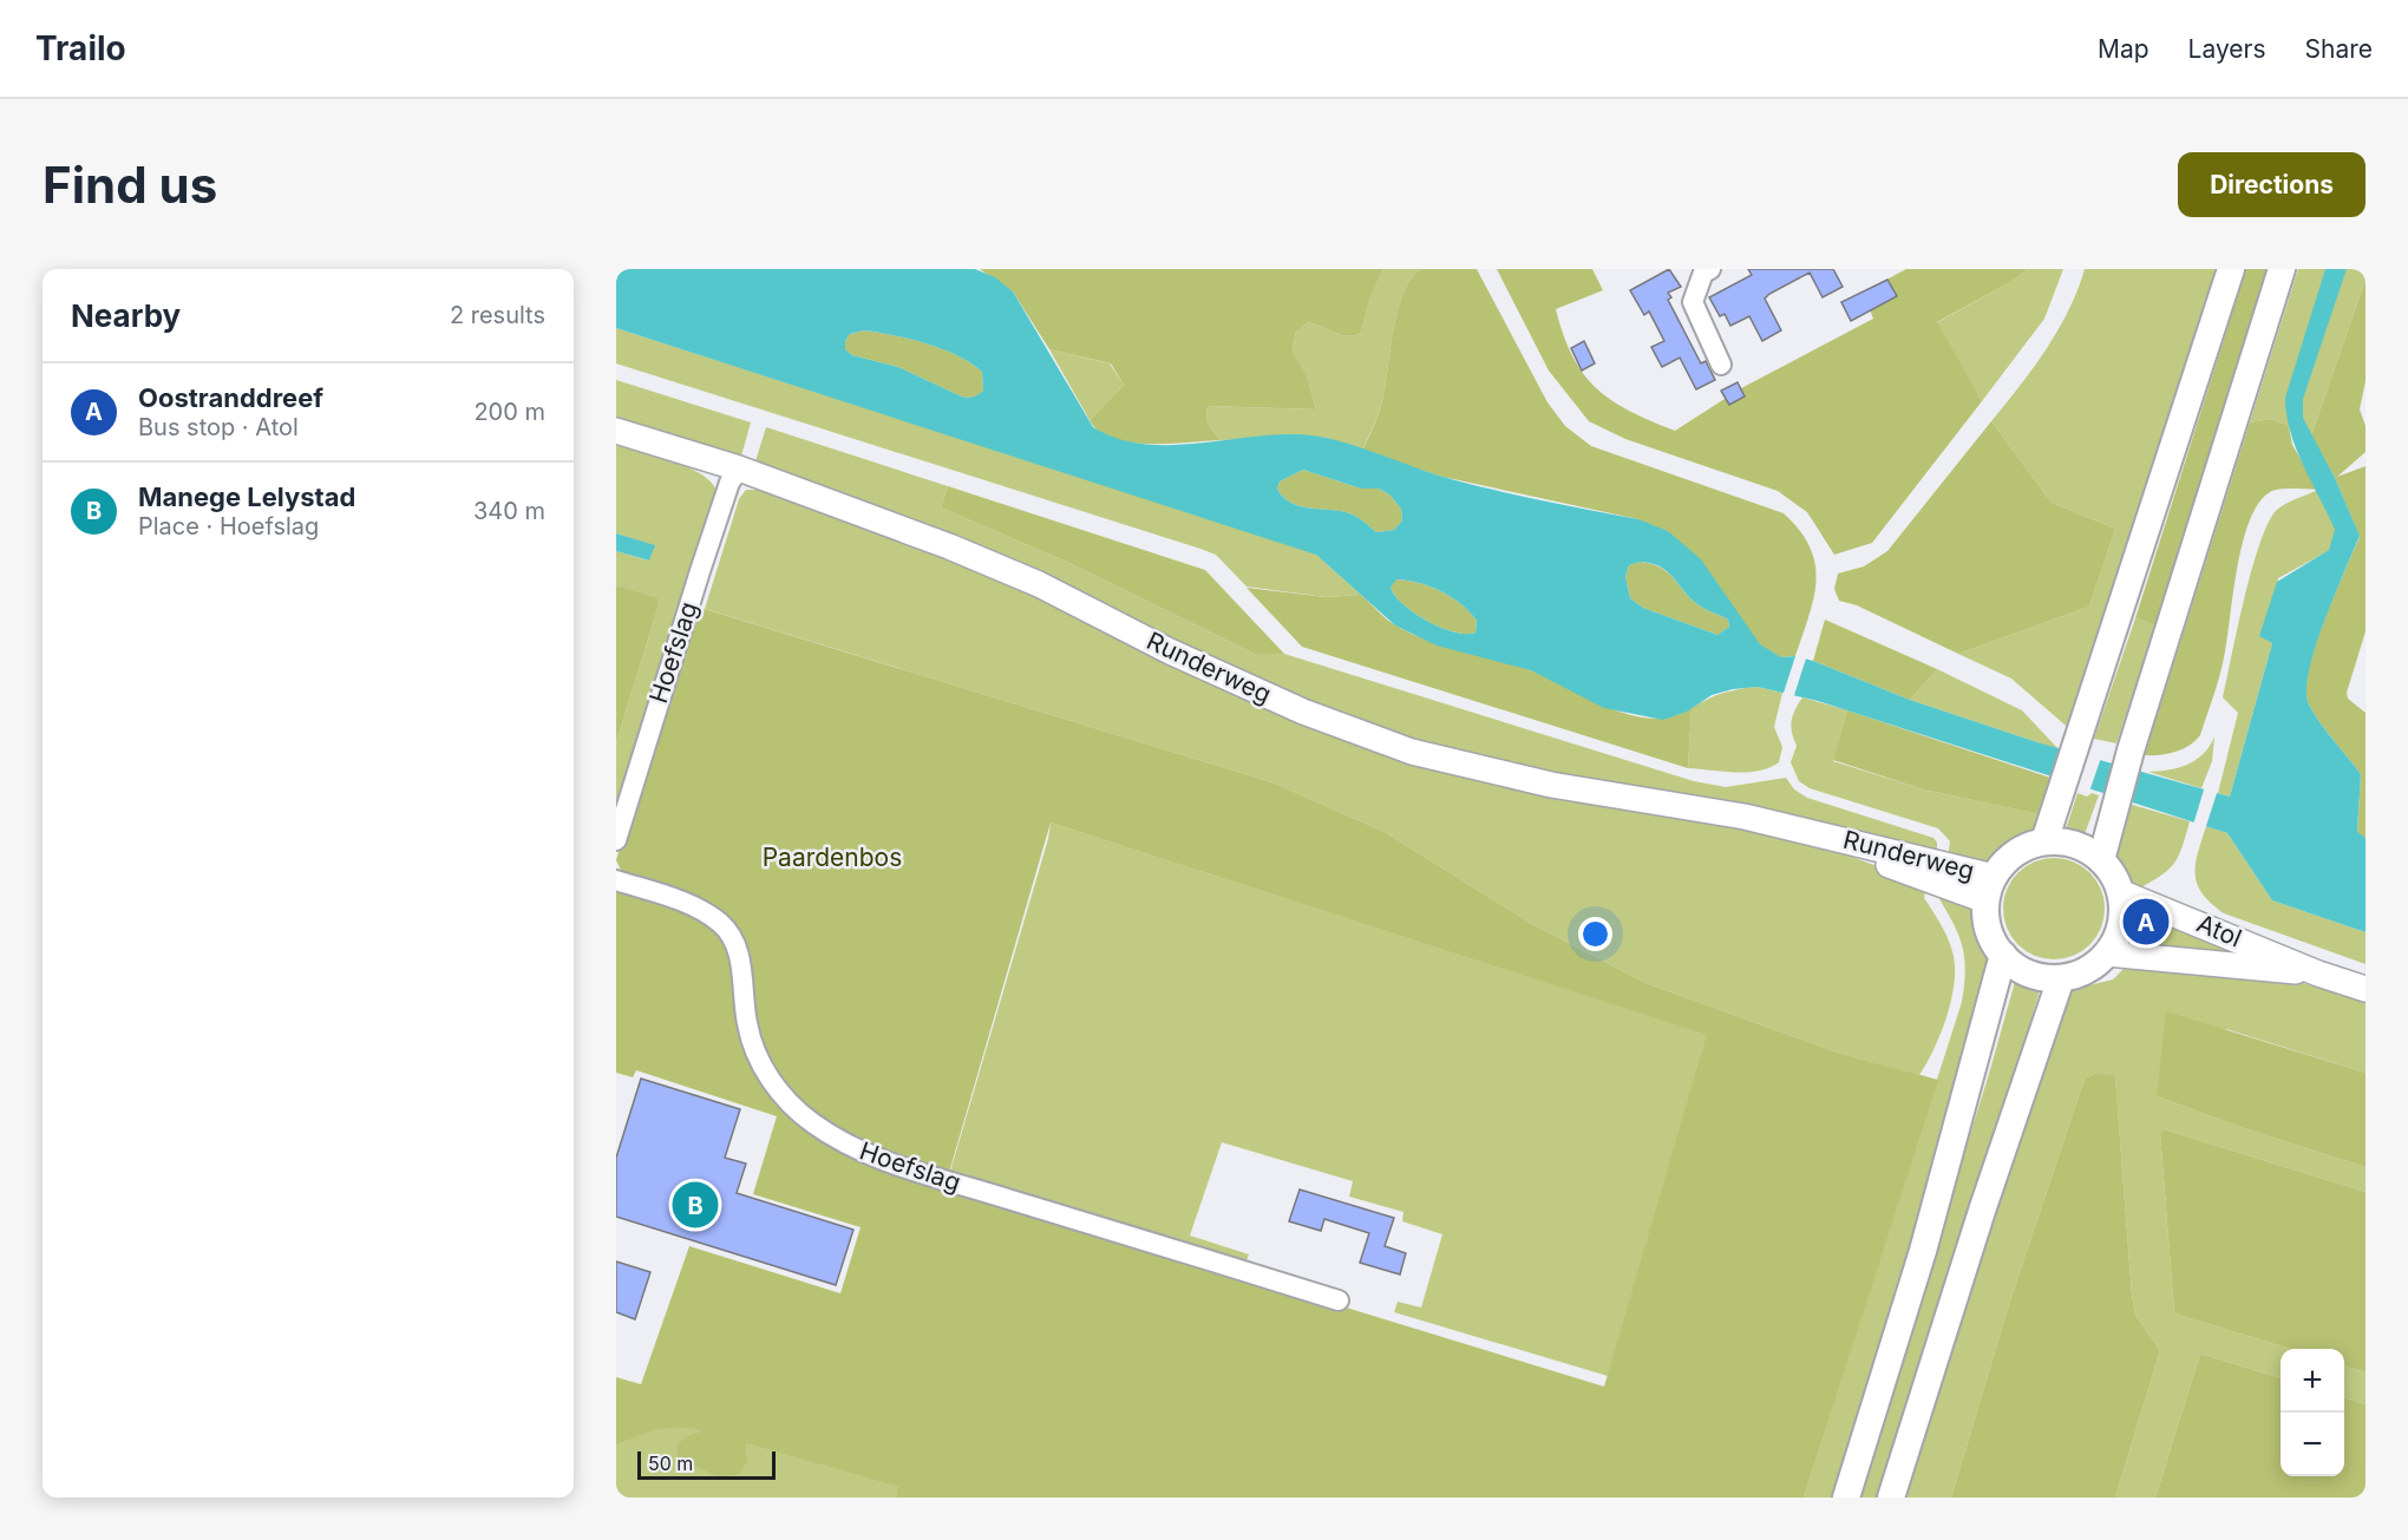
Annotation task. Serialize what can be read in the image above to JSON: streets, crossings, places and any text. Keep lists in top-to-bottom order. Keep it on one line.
{"streets":{"street":["Hoefslag","Runderweg","Atol"]},"crossings":[["Hoefslag","Runderweg"],["Runderweg","Atol"]],"parks":["Paardenbos"],"scale_bar":"50 m","page":{"header":"Trailo","nav":["Map","Layers","Share"],"buttons":"Directions","title":"Find us","heading":["Nearby","2 results"],"list":[{"mark":"A","name":"Oostranddreef","note":"Bus stop · Atol","value":"200 m"},{"mark":"B","name":"Manege Lelystad","note":"Place · Hoefslag","value":"340 m"}],"pins":["A","B"],"map_buttons":["+","−"],"scale":"50 m"}}
